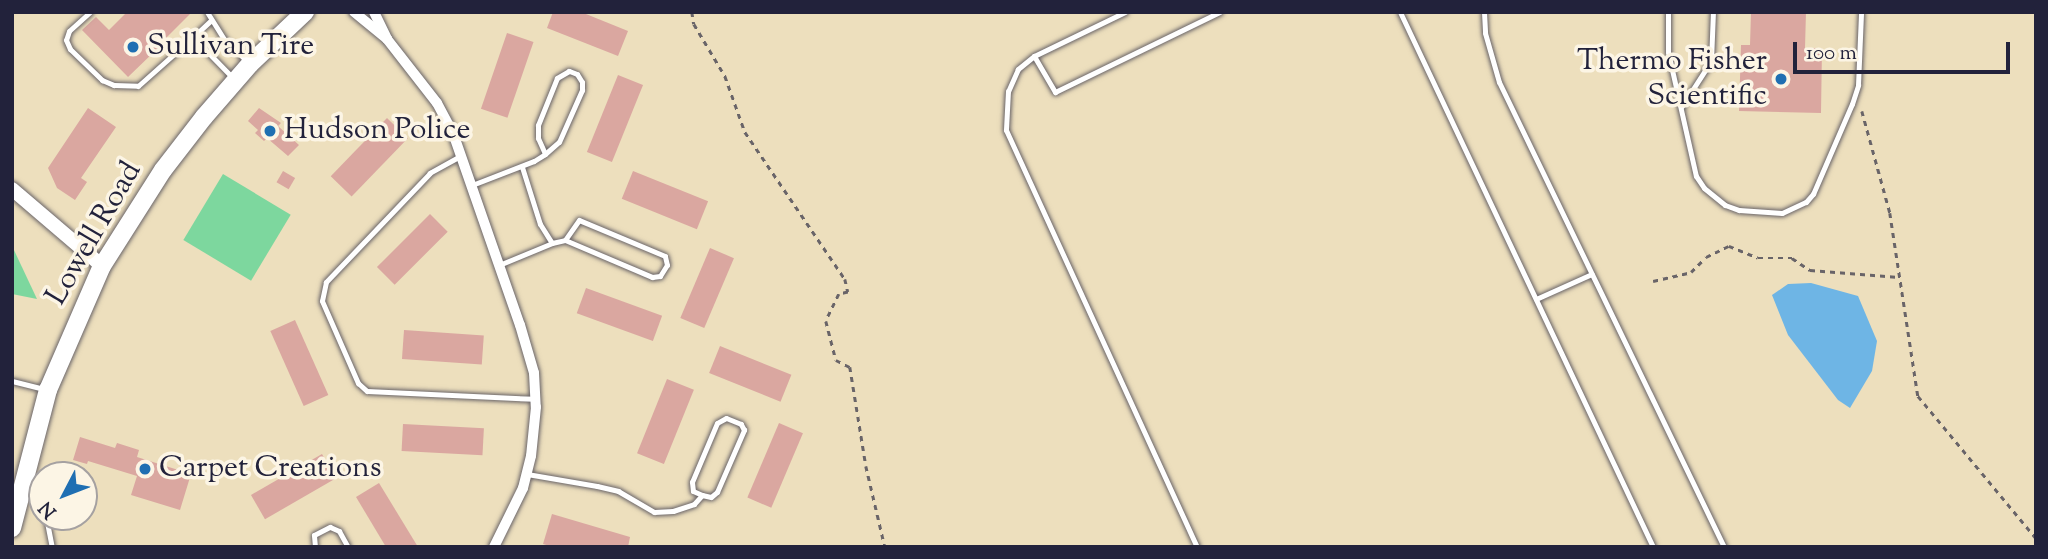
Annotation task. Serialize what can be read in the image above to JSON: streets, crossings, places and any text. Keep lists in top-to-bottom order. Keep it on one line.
{"streets":{"main road":["Lowell Road"]},"places":["Sullivan Tire","Thermo Fisher Scientific","Hudson Police","Carpet Creations"],"scale_bar":"100 m","north":"bottom left"}
